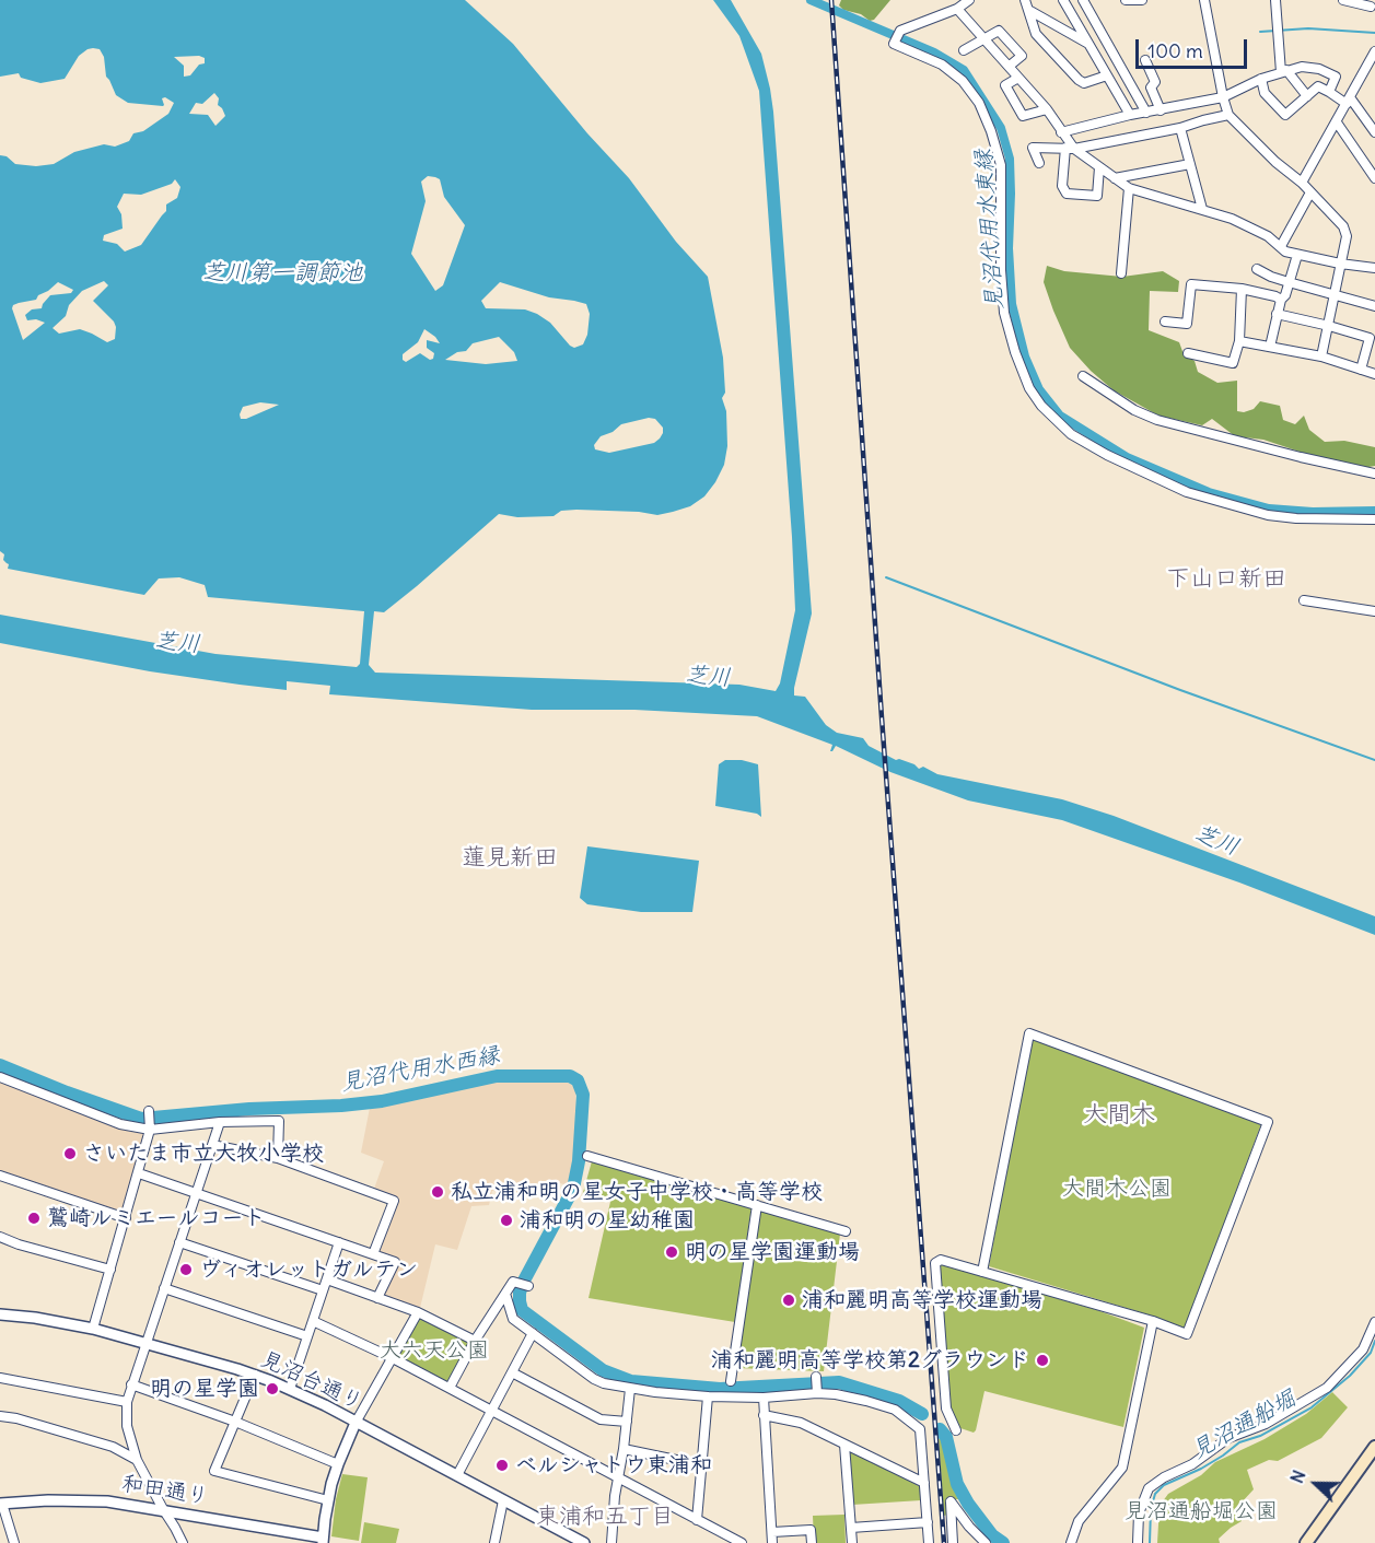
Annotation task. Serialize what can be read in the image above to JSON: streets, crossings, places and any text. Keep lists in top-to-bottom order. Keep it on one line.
{"streets":{"street":["見沼台通り","和田通り"]},"districts":["下山口新田","蓮見新田","大間木","東浦和五丁目"],"water":["見沼代用水東縁","芝川第一調節池","芝川","見沼代用水西縁","見沼通船堀"],"parks":["大間木公園","大六天公園","見沼通船堀公園"],"places":["さいたま市立大牧小学校","私立浦和明の星女子中学校・高等学校","鷲崎ルミエールコート","浦和明の星幼稚園","明の星学園運動場","ヴィオレットガルテン","浦和麗明高等学校運動場","浦和麗明高等学校第2グラウンド","明の星学園","ベルシャトウ東浦和"],"scale_bar":"100 m","north":"left"}
